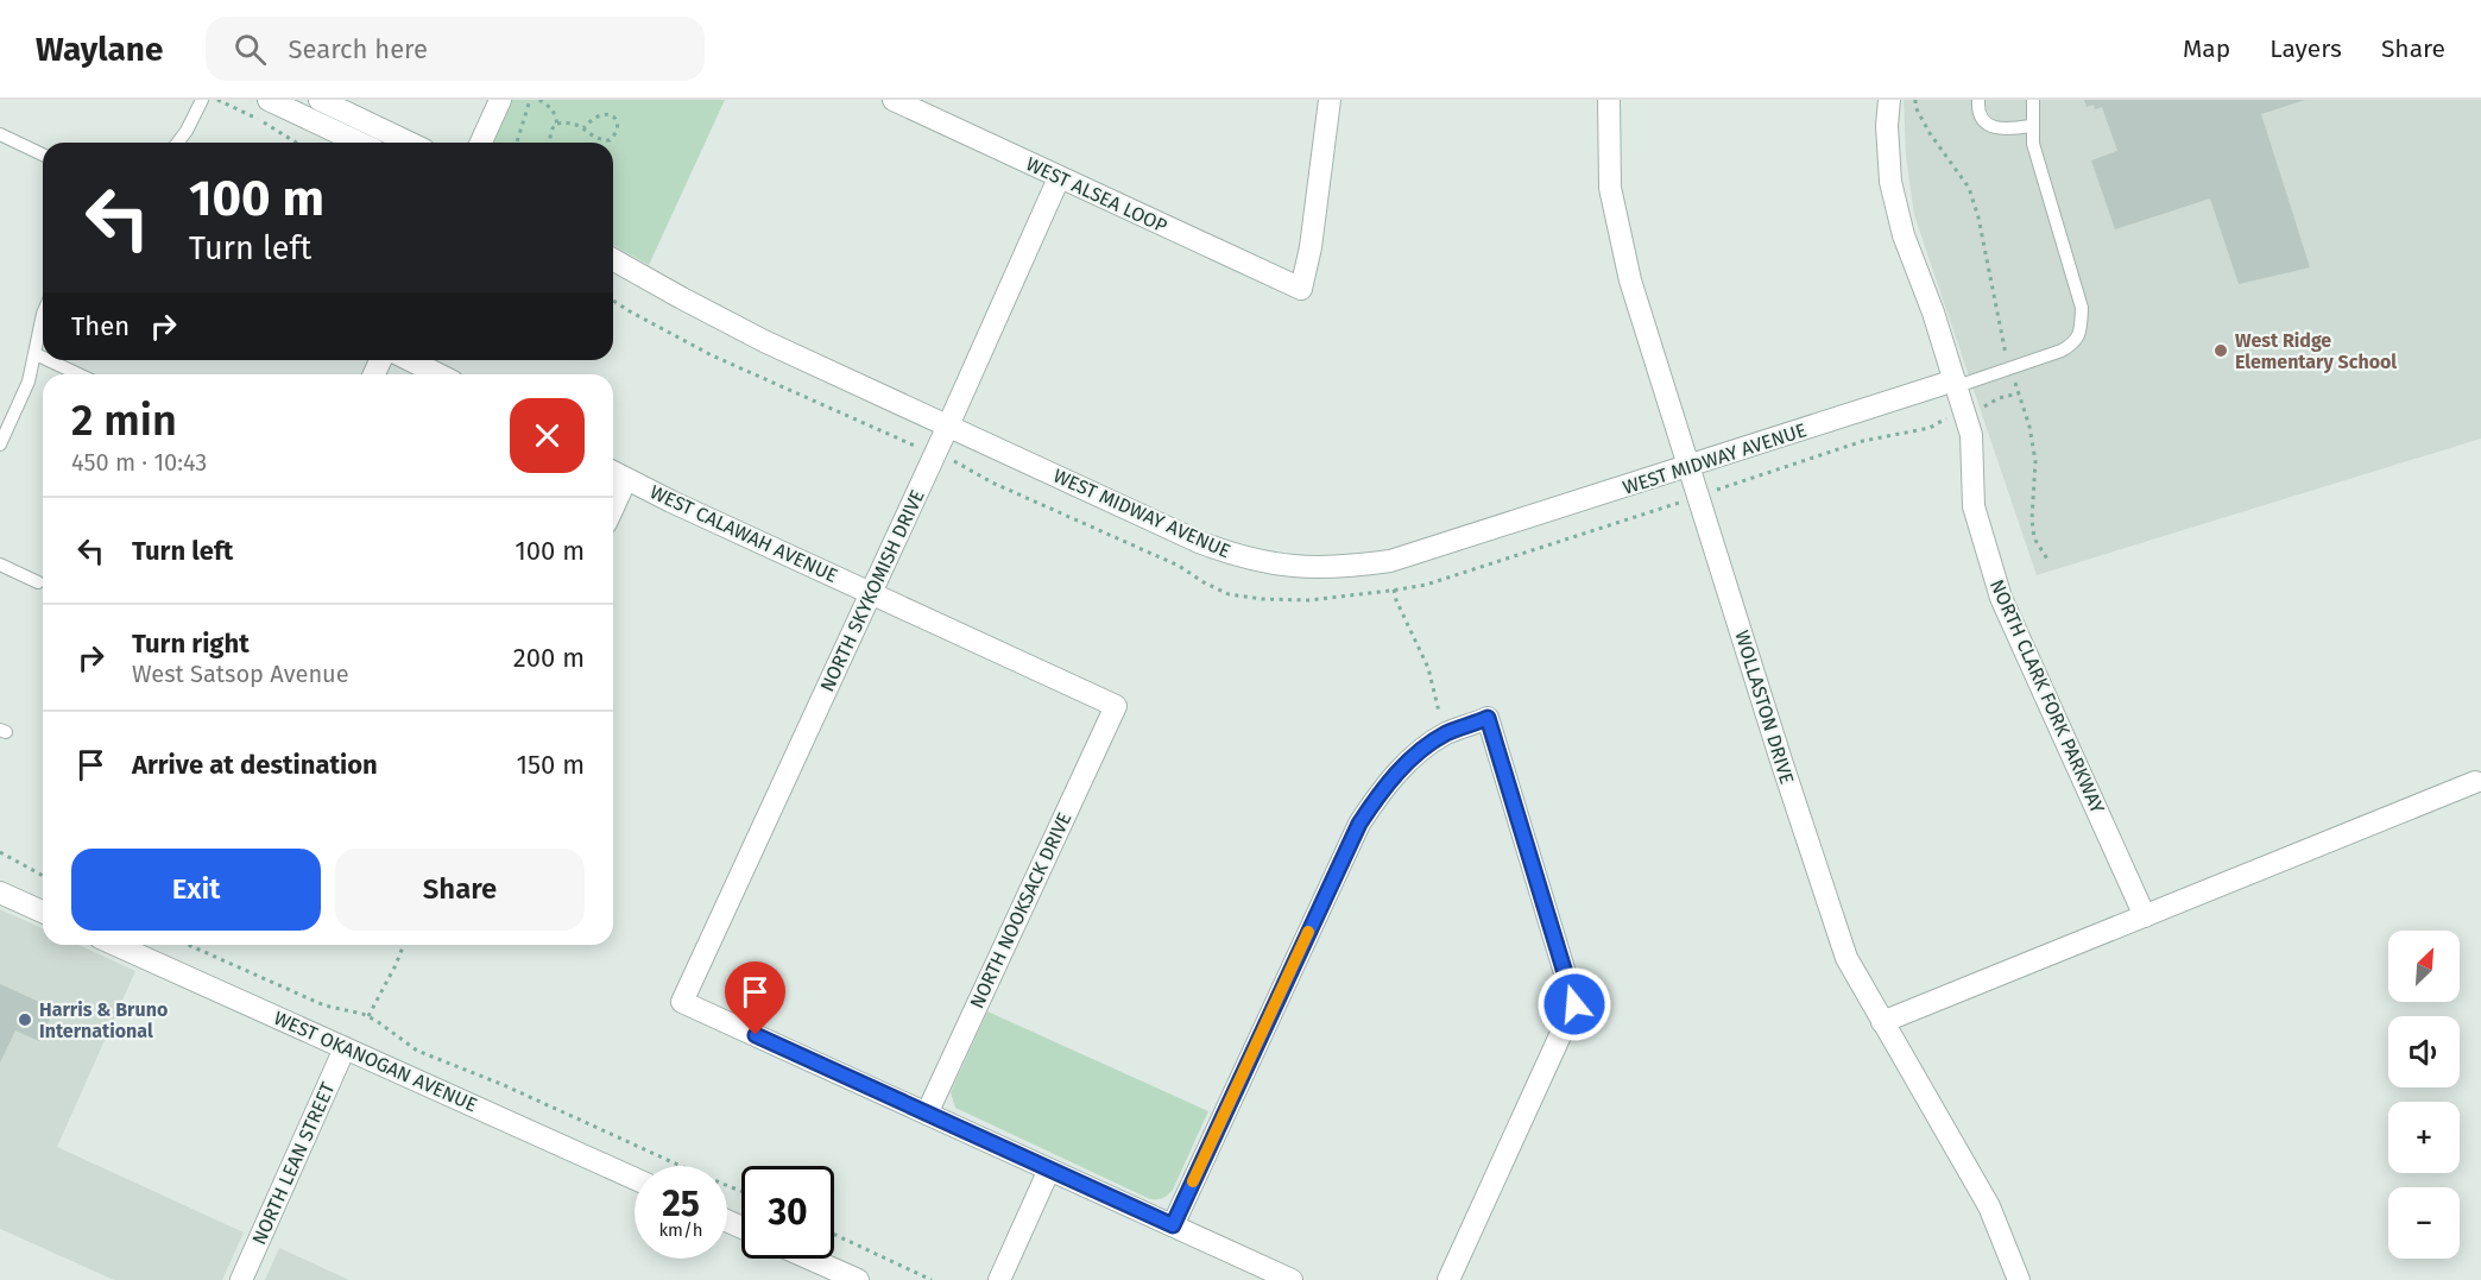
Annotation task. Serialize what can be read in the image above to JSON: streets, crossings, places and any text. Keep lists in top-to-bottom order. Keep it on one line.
{"streets":{"street":["WEST ALSEA LOOP","WEST MIDWAY AVENUE","WEST CALAWAH AVENUE","NORTH SKYKOMISH DRIVE","NORTH CLARK FORK PARKWAY","WOLLASTON DRIVE","NORTH NOOKSACK DRIVE","WEST OKANOGAN AVENUE","NORTH LEAN STREET"]},"crossings":[["WEST ALSEA LOOP","NORTH SKYKOMISH DRIVE"],["WEST MIDWAY AVENUE","NORTH SKYKOMISH DRIVE"],["WEST MIDWAY AVENUE","NORTH CLARK FORK PARKWAY"],["WEST MIDWAY AVENUE","WOLLASTON DRIVE"],["WEST CALAWAH AVENUE","NORTH SKYKOMISH DRIVE"],["WEST CALAWAH AVENUE","NORTH NOOKSACK DRIVE"],["NORTH SKYKOMISH DRIVE","NORTH NOOKSACK DRIVE"],["WEST OKANOGAN AVENUE","NORTH LEAN STREET"]],"places":["West Ridge Elementary School","Harris & Bruno International"],"north":"top right","page":{"header":"Waylane","search":"Search here","nav":["Map","Layers","Share"],"turn":["100 m","Turn left"],"then":"Then","heading":["2 min","450 m · 10:43"],"list":[{"name":"Turn left","value":"100 m"},{"name":"Turn right","note":"West Satsop Avenue","value":"200 m"},{"name":"Arrive at destination","value":"150 m"}],"buttons":["Exit","Share"],"map_buttons":["+","−"],"speed":"25 km/h","limit":"30"}}
